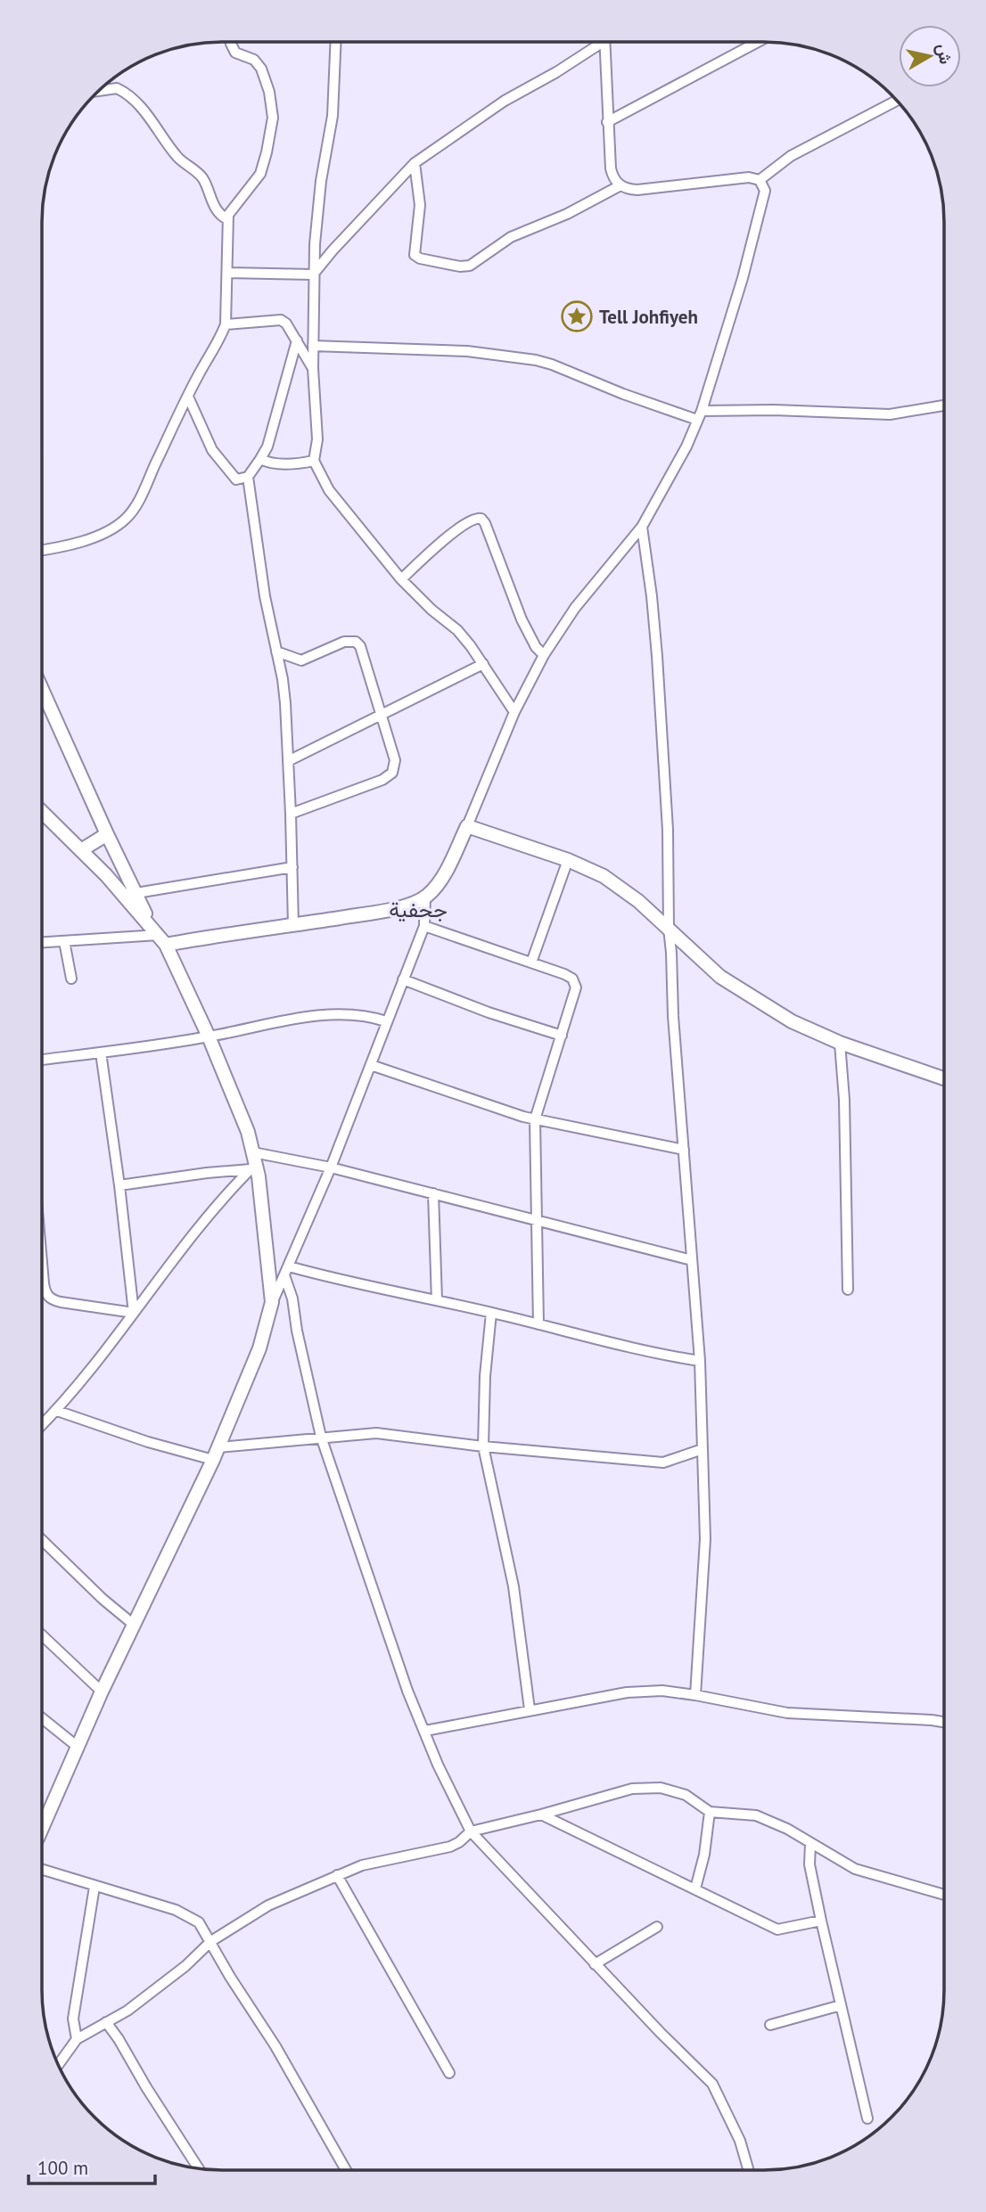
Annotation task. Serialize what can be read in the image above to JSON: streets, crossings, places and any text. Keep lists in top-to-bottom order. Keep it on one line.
{"districts":["جحفية"],"places":{"place":["Tell Johfiyeh"]},"scale_bar":"100 m","north":"right"}
